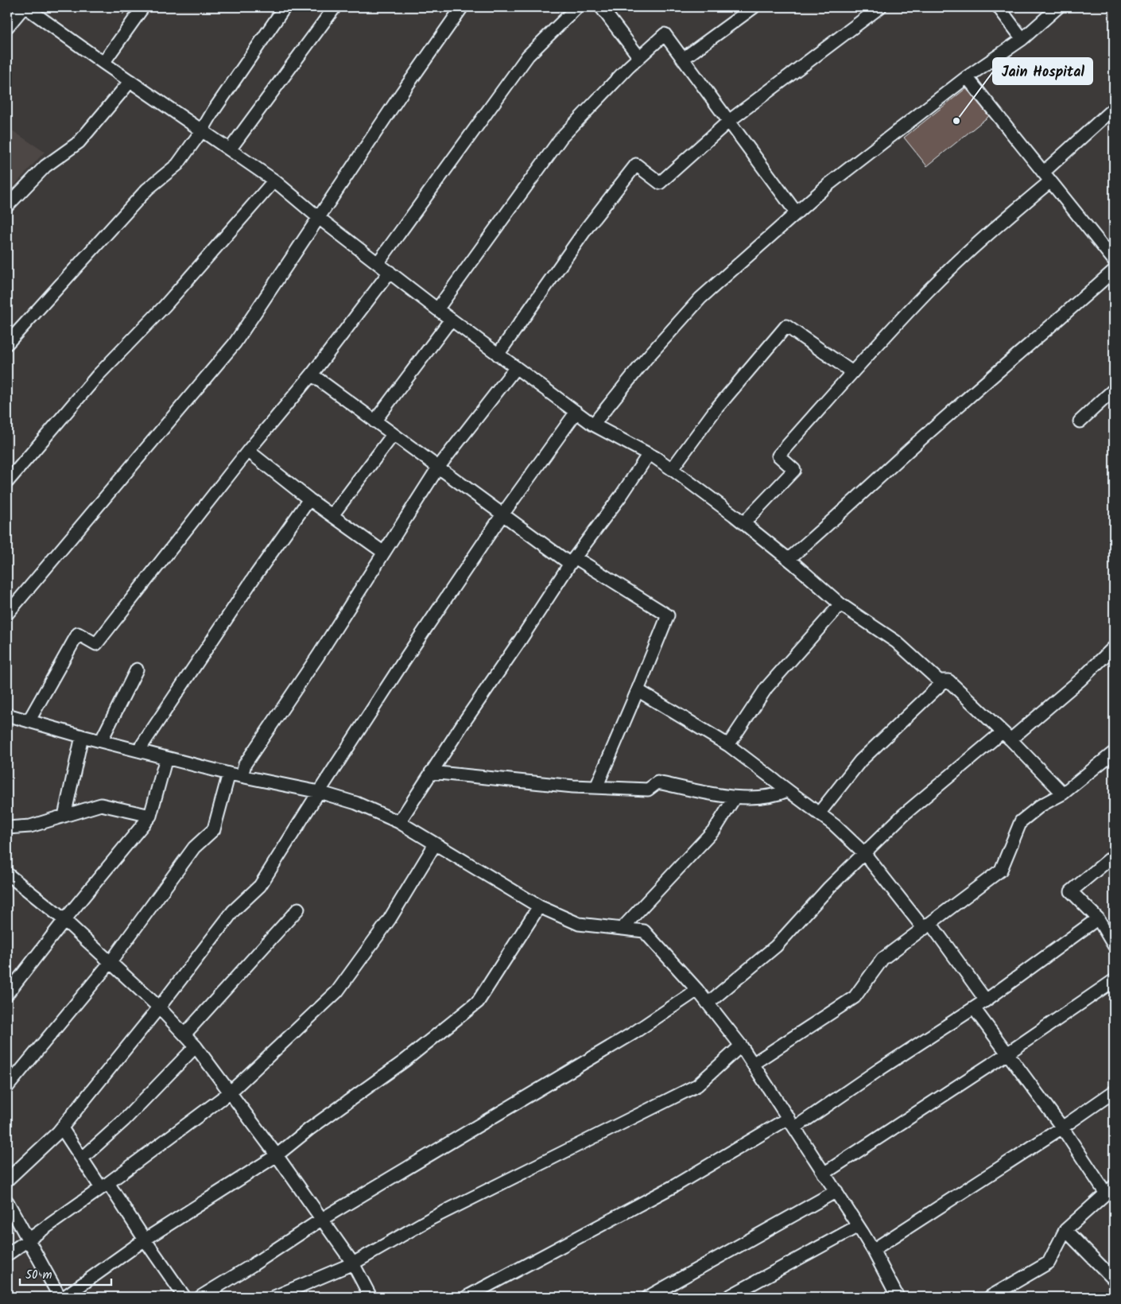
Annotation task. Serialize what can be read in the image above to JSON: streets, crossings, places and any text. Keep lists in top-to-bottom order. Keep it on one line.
{"places":["Jain Hospital"],"scale_bar":"50 m"}
